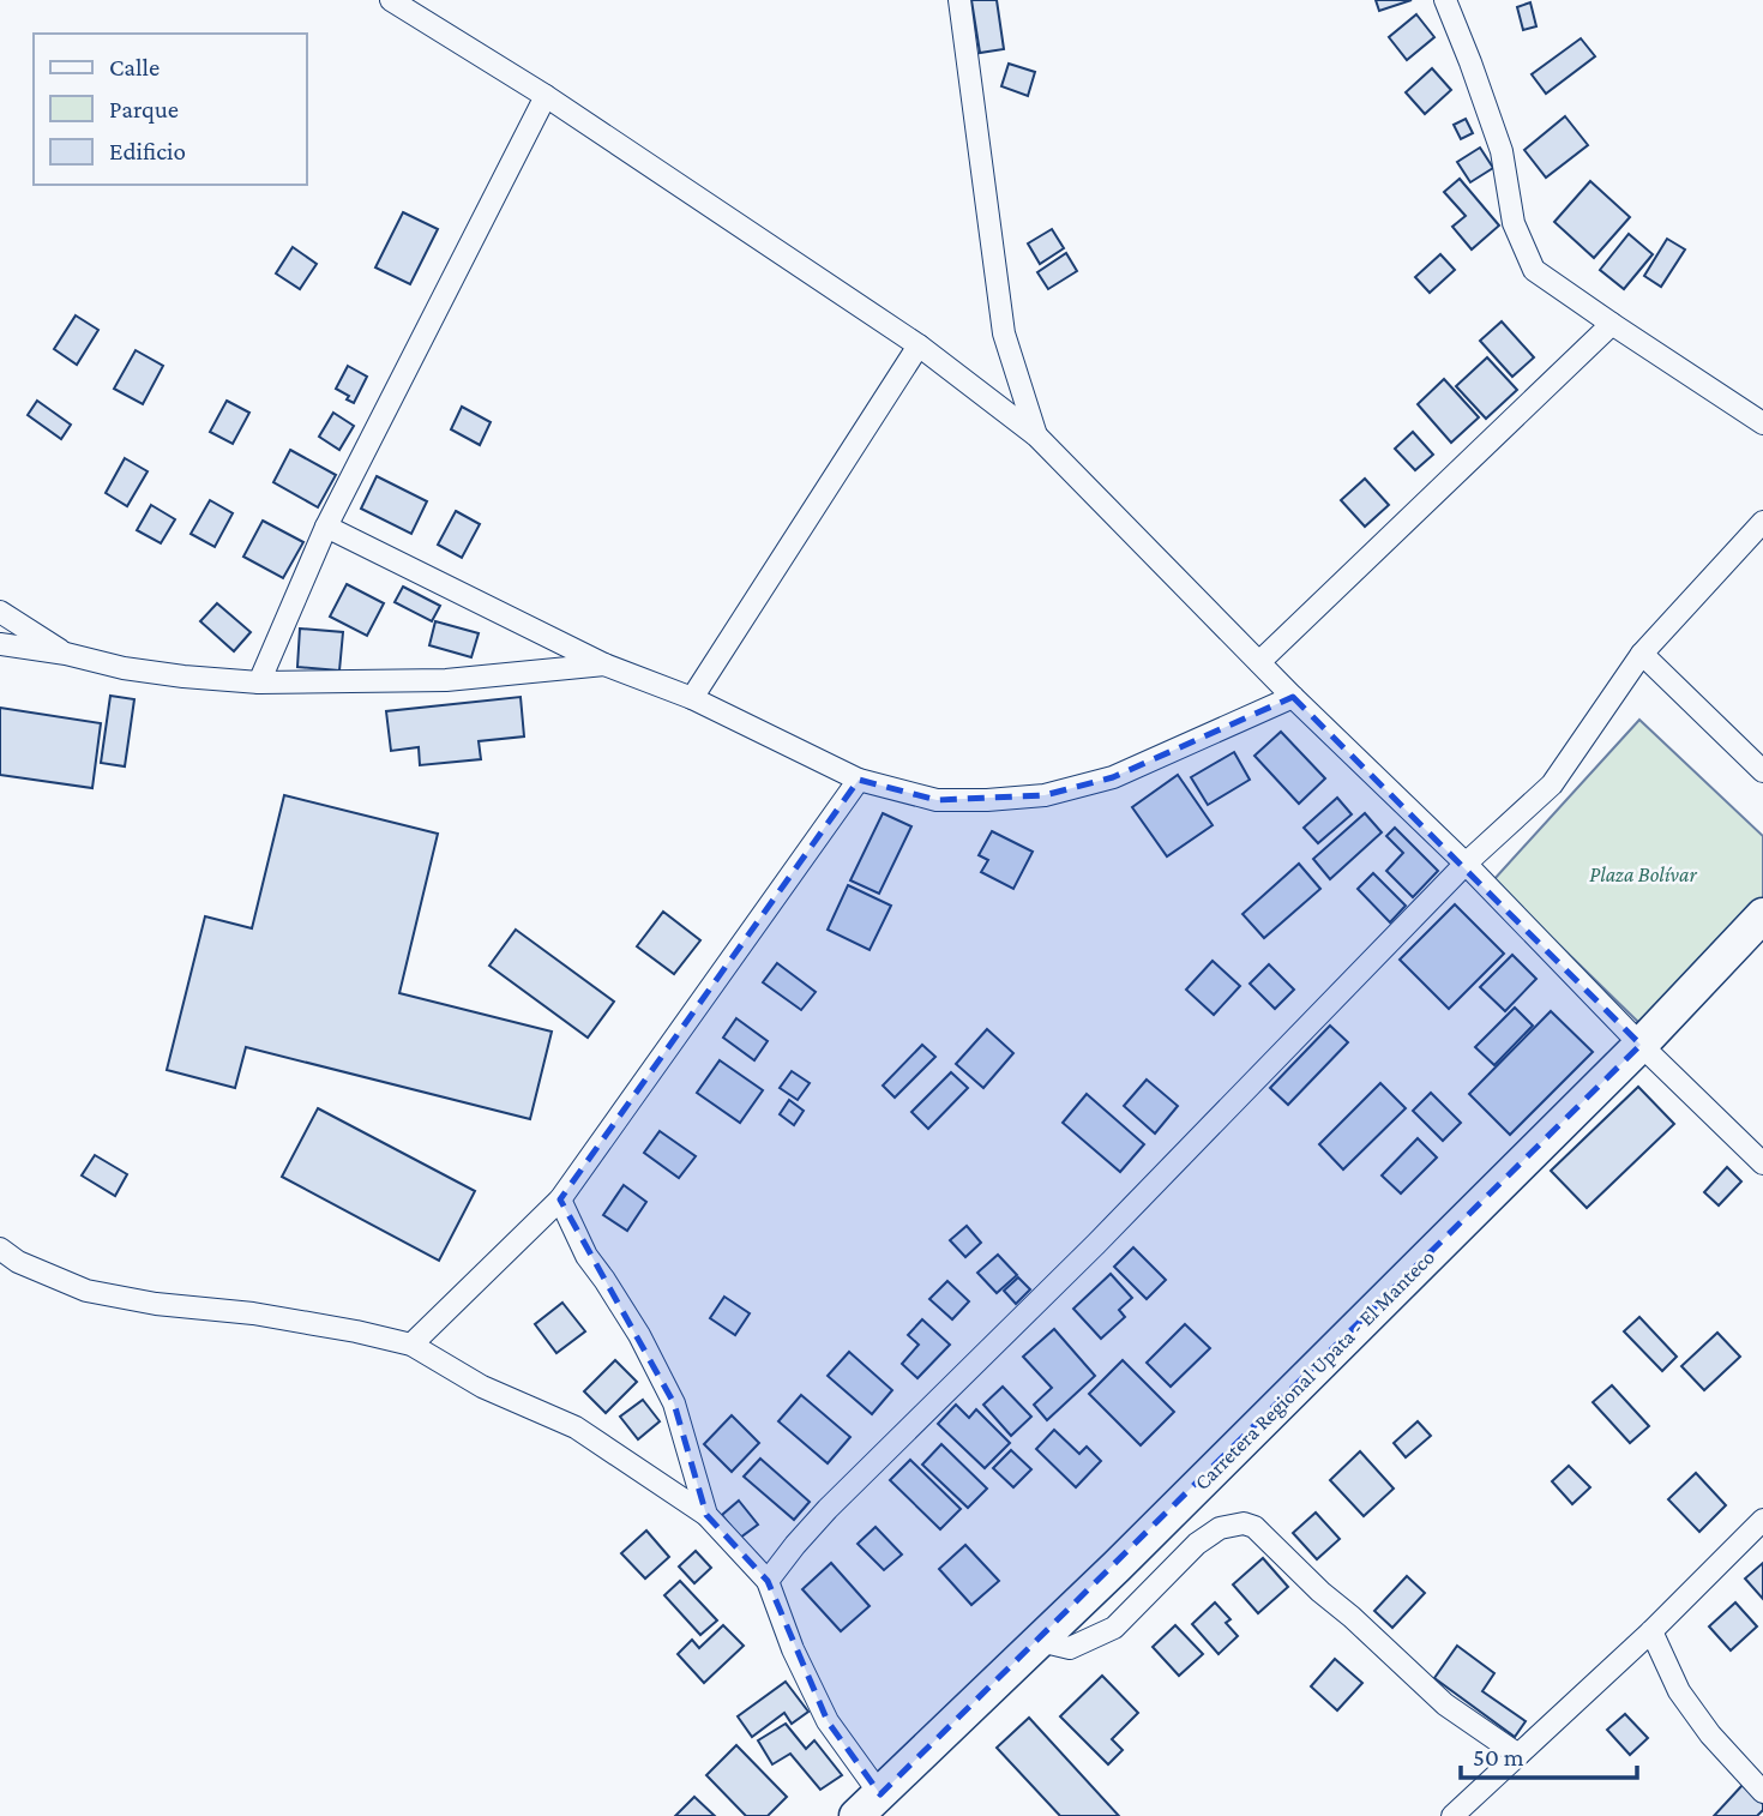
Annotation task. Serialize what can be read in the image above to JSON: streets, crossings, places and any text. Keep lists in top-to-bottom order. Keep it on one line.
{"streets":{"main road":["Carretera Regional Upata - El Manteco"]},"parks":["Plaza Bolívar"],"legend":["Calle","Parque","Edificio"],"scale_bar":"50 m"}
